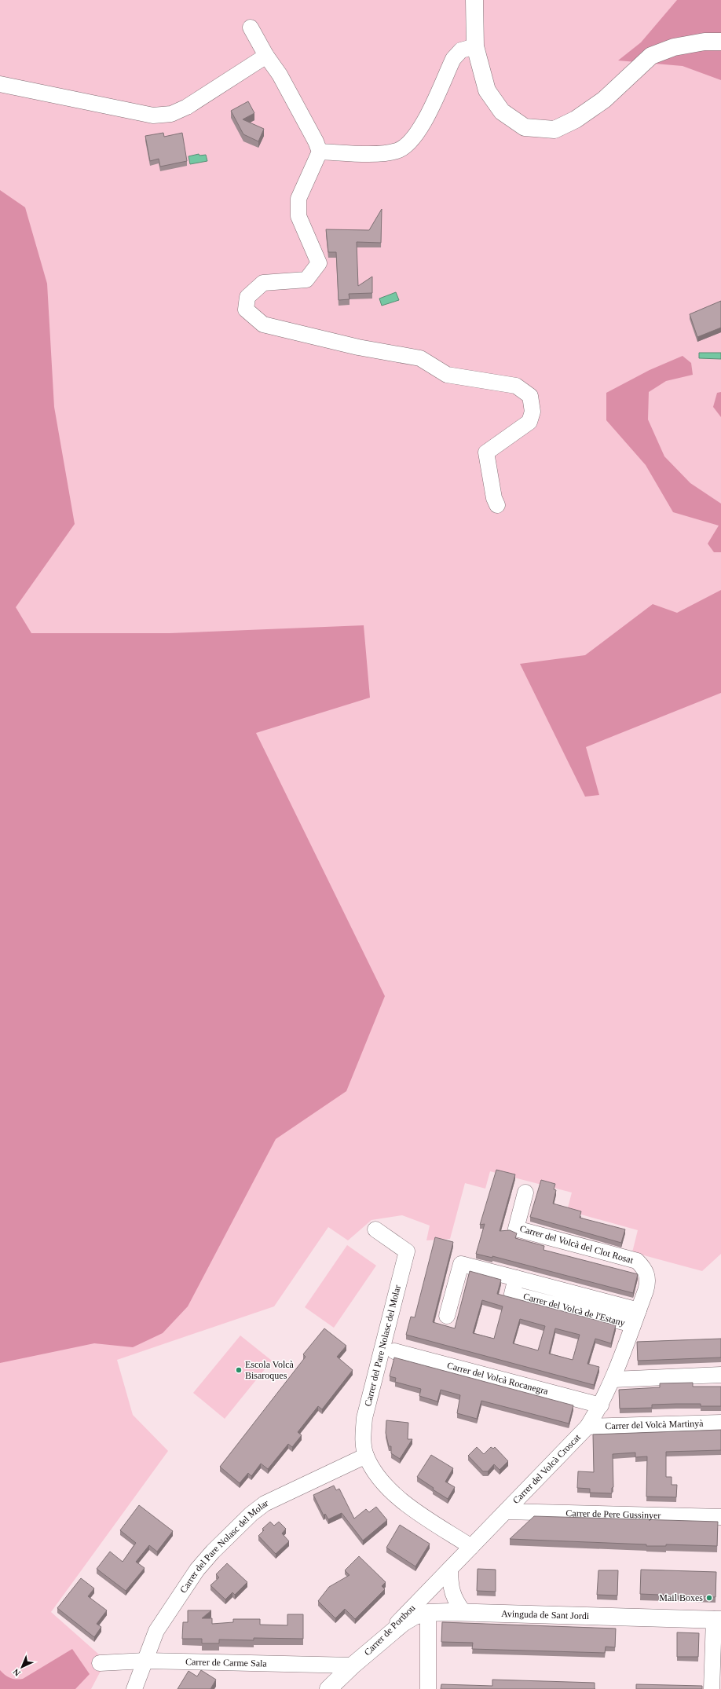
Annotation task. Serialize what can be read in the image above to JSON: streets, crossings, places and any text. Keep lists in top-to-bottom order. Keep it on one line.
{"streets":{"main road":["Avinguda de Sant Jordi","Carrer de Portbou"],"street":["Carrer del Volcà del Clot Rosat","Carrer del Volcà de l'Estany","Carrer del Pare Nolasc del Molar","Carrer del Volcà Rocanegra","Carrer del Volcà Martinyà","Carrer del Volcà Croscat","Carrer de Pere Gussinyer","Carrer de Carme Sala"]},"crossings":[["Carrer del Volcà del Clot Rosat","Carrer del Volcà de l'Estany"],["Carrer del Volcà del Clot Rosat","Carrer del Volcà Croscat"],["Carrer del Volcà de l'Estany","Carrer del Volcà Croscat"],["Carrer del Pare Nolasc del Molar","Carrer del Volcà Croscat"],["Carrer del Pare Nolasc del Molar","Carrer de Carme Sala"],["Carrer del Volcà Rocanegra","Carrer del Volcà Croscat"],["Carrer del Volcà Martinyà","Carrer del Volcà Croscat"],["Carrer del Volcà Croscat","Carrer de Pere Gussinyer"],["Carrer del Volcà Croscat","Carrer de Portbou"],["Avinguda de Sant Jordi","Carrer de Portbou"],["Carrer de Portbou","Carrer de Carme Sala"]],"places":["Escola Volcà Bisaroques","Mail Boxes"],"north":"bottom left"}
